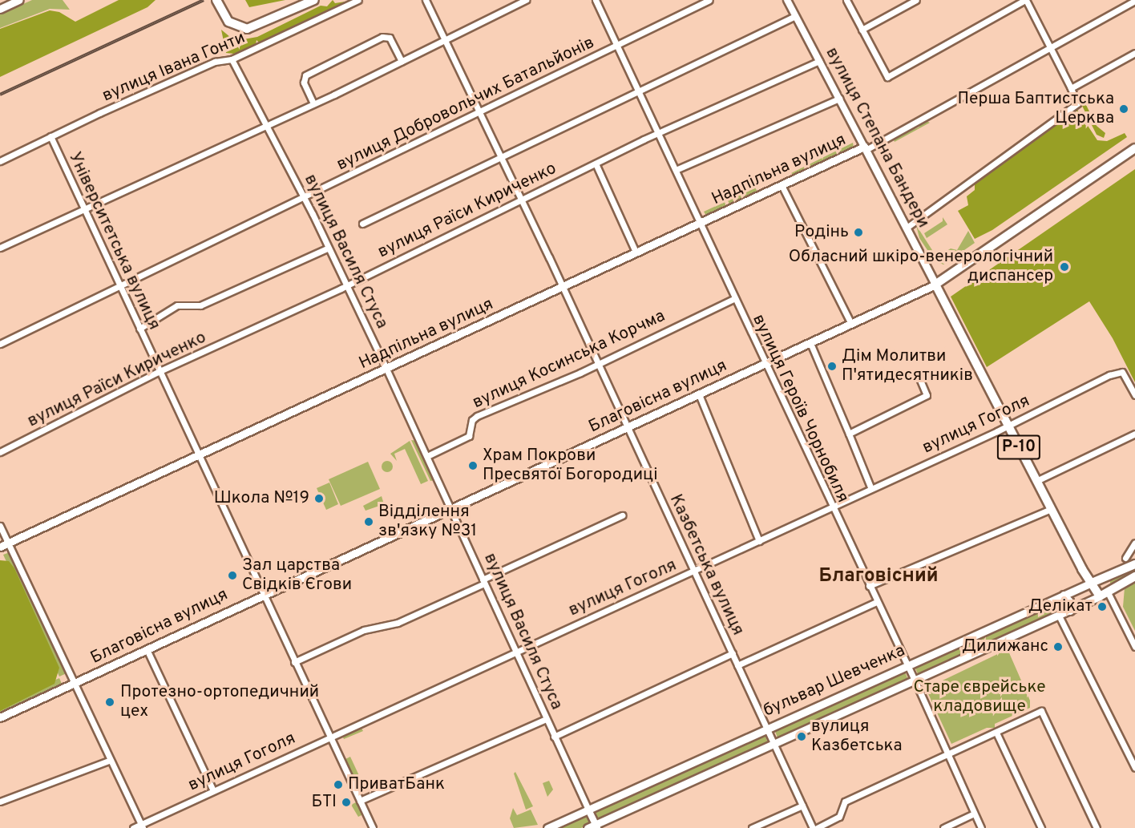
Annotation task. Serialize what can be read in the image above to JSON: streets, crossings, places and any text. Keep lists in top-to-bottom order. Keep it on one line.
{"streets":{"main road":["вулиця Степана Бандери","Надпільна вулиця","Благовісна вулиця","Р-10","бульвар Шевченка"],"street":["вулиця Івана Гонти","вулиця Добровольчих Батальйонів","вулиця Раїси Кириченко","Університетська вулиця","вулиця Василя Стуса","вулиця Косинська Корчма","вулиця Героїв Чорнобиля","вулиця Гоголя","Казбетська вулиця"]},"crossings":[["вулиця Івана Гонти","Університетська вулиця"],["вулиця Івана Гонти","вулиця Василя Стуса"],["вулиця Добровольчих Батальйонів","Університетська вулиця"],["вулиця Добровольчих Батальйонів","вулиця Василя Стуса"],["вулиця Добровольчих Батальйонів","вулиця Героїв Чорнобиля"],["вулиця Добровольчих Батальйонів","Казбетська вулиця"],["вулиця Степана Бандери","Надпільна вулиця"],["вулиця Степана Бандери","вулиця Раїси Кириченко"],["вулиця Степана Бандери","Благовісна вулиця"],["вулиця Степана Бандери","вулиця Гоголя"],["вулиця Степана Бандери","бульвар Шевченка"],["Надпільна вулиця","Університетська вулиця"],["Надпільна вулиця","вулиця Василя Стуса"],["Надпільна вулиця","вулиця Героїв Чорнобиля"],["Надпільна вулиця","Казбетська вулиця"],["вулиця Раїси Кириченко","Університетська вулиця"],["вулиця Раїси Кириченко","вулиця Василя Стуса"],["вулиця Раїси Кириченко","вулиця Героїв Чорнобиля"],["вулиця Раїси Кириченко","Казбетська вулиця"],["Університетська вулиця","Благовісна вулиця"],["Університетська вулиця","вулиця Гоголя"],["вулиця Василя Стуса","вулиця Косинська Корчма"],["вулиця Василя Стуса","Благовісна вулиця"],["вулиця Василя Стуса","вулиця Гоголя"],["вулиця Василя Стуса","бульвар Шевченка"],["вулиця Косинська Корчма","вулиця Героїв Чорнобиля"],["вулиця Косинська Корчма","Казбетська вулиця"],["Благовісна вулиця","вулиця Героїв Чорнобиля"],["Благовісна вулиця","Казбетська вулиця"],["вулиця Героїв Чорнобиля","вулиця Гоголя"],["вулиця Героїв Чорнобиля","бульвар Шевченка"],["вулиця Гоголя","Казбетська вулиця"],["Казбетська вулиця","бульвар Шевченка"]],"districts":["Благовісний"],"parks":["Старе єврейське кладовище"],"places":["Перша Баптистська Церква","Родінь","Обласний шкіро-венерологічний диспансер","Дім Молитви П'ятидесятників","Храм Покрови Пресвятої Богородиці","Школа №19","Відділення зв'язку №31","Зал царства Свідків Єгови","Делікат","Дилижанс","Протезно-ортопедичний цех","вулиця Казбетська","ПриватБанк","БТІ"]}
